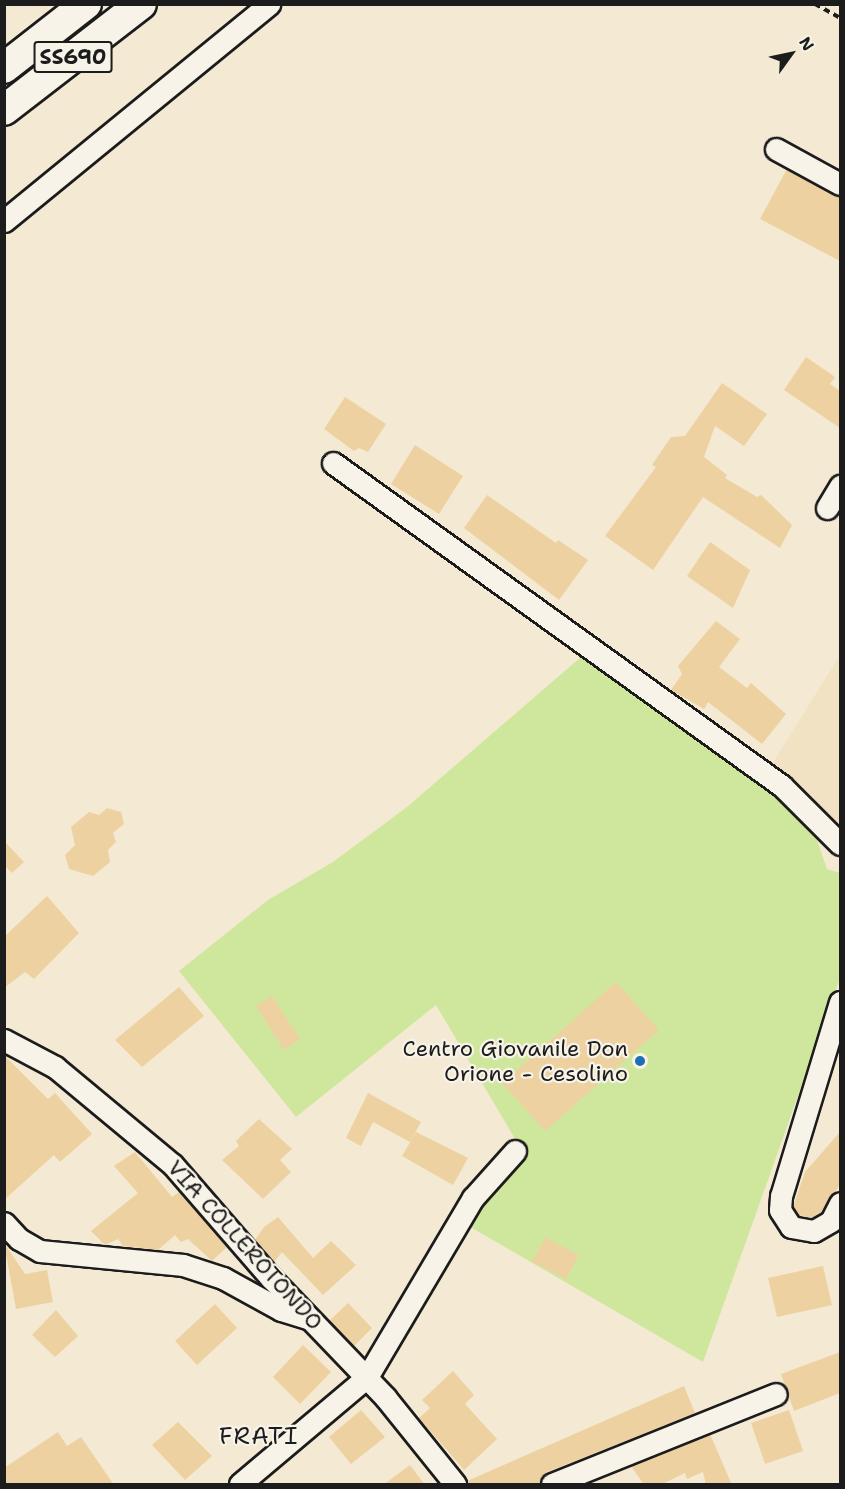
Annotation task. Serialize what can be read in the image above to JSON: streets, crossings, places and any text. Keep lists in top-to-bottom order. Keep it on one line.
{"streets":{"highway":["SS690"],"street":["VIA COLLEROTONDO"]},"districts":["FRATI"],"places":["Centro Giovanile Don Orione - Cesolino"],"north":"top right"}
